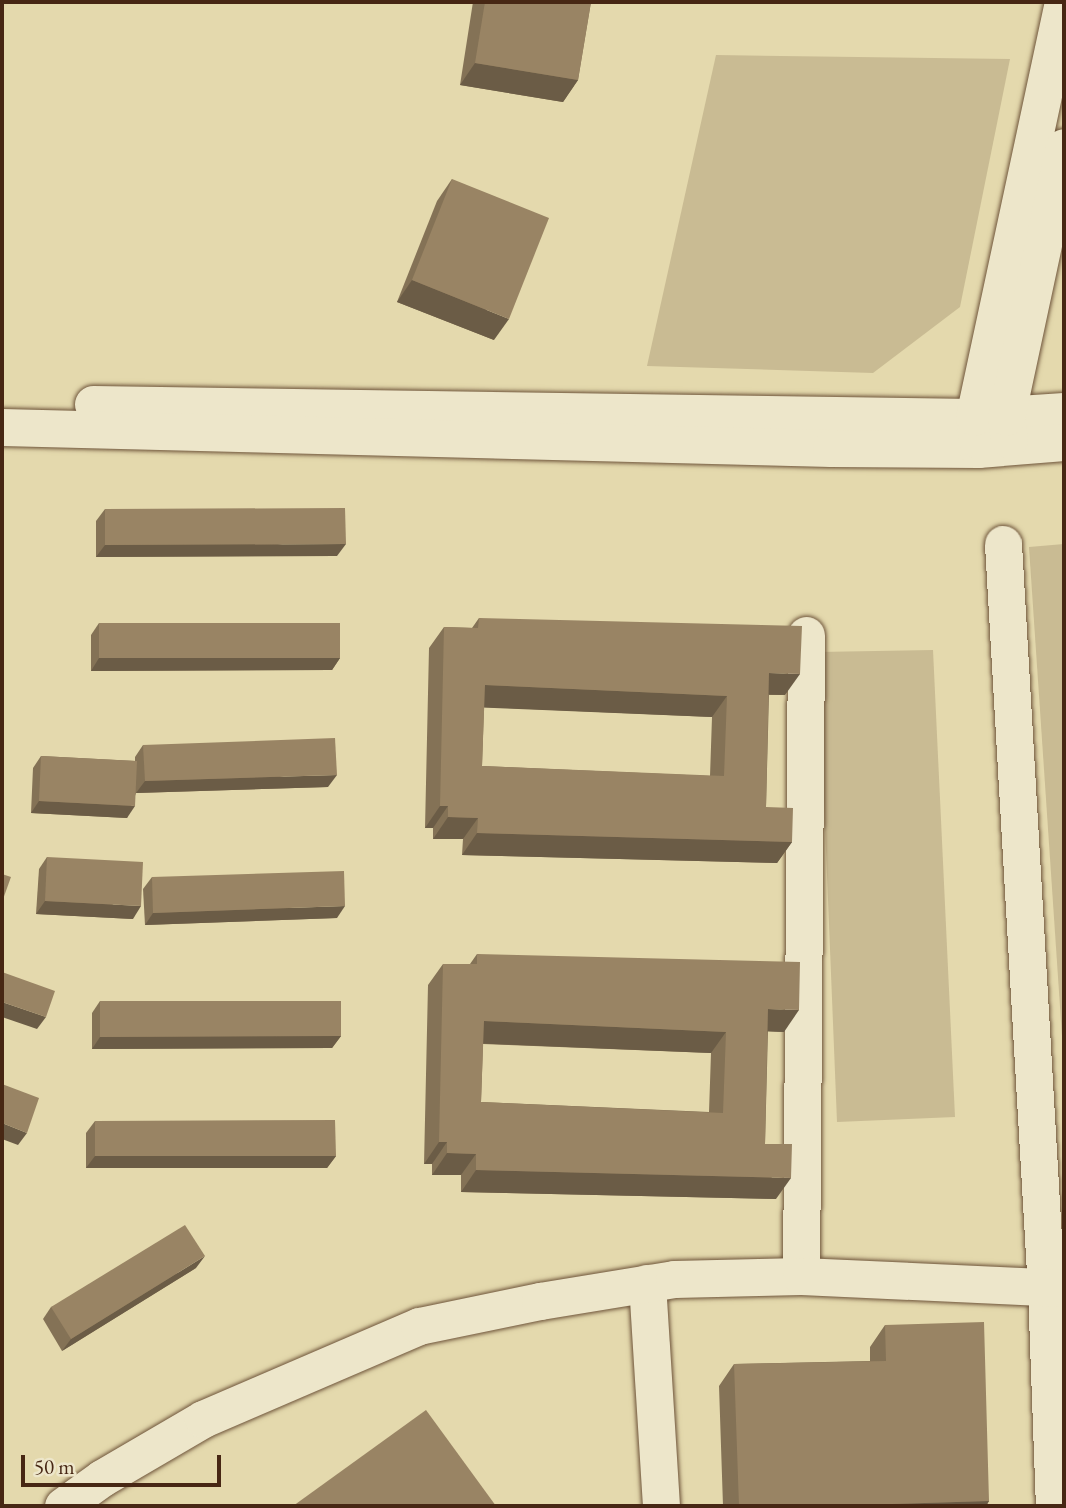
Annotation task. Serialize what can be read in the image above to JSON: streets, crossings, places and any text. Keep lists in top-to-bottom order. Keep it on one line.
{"scale_bar":"50 m"}
